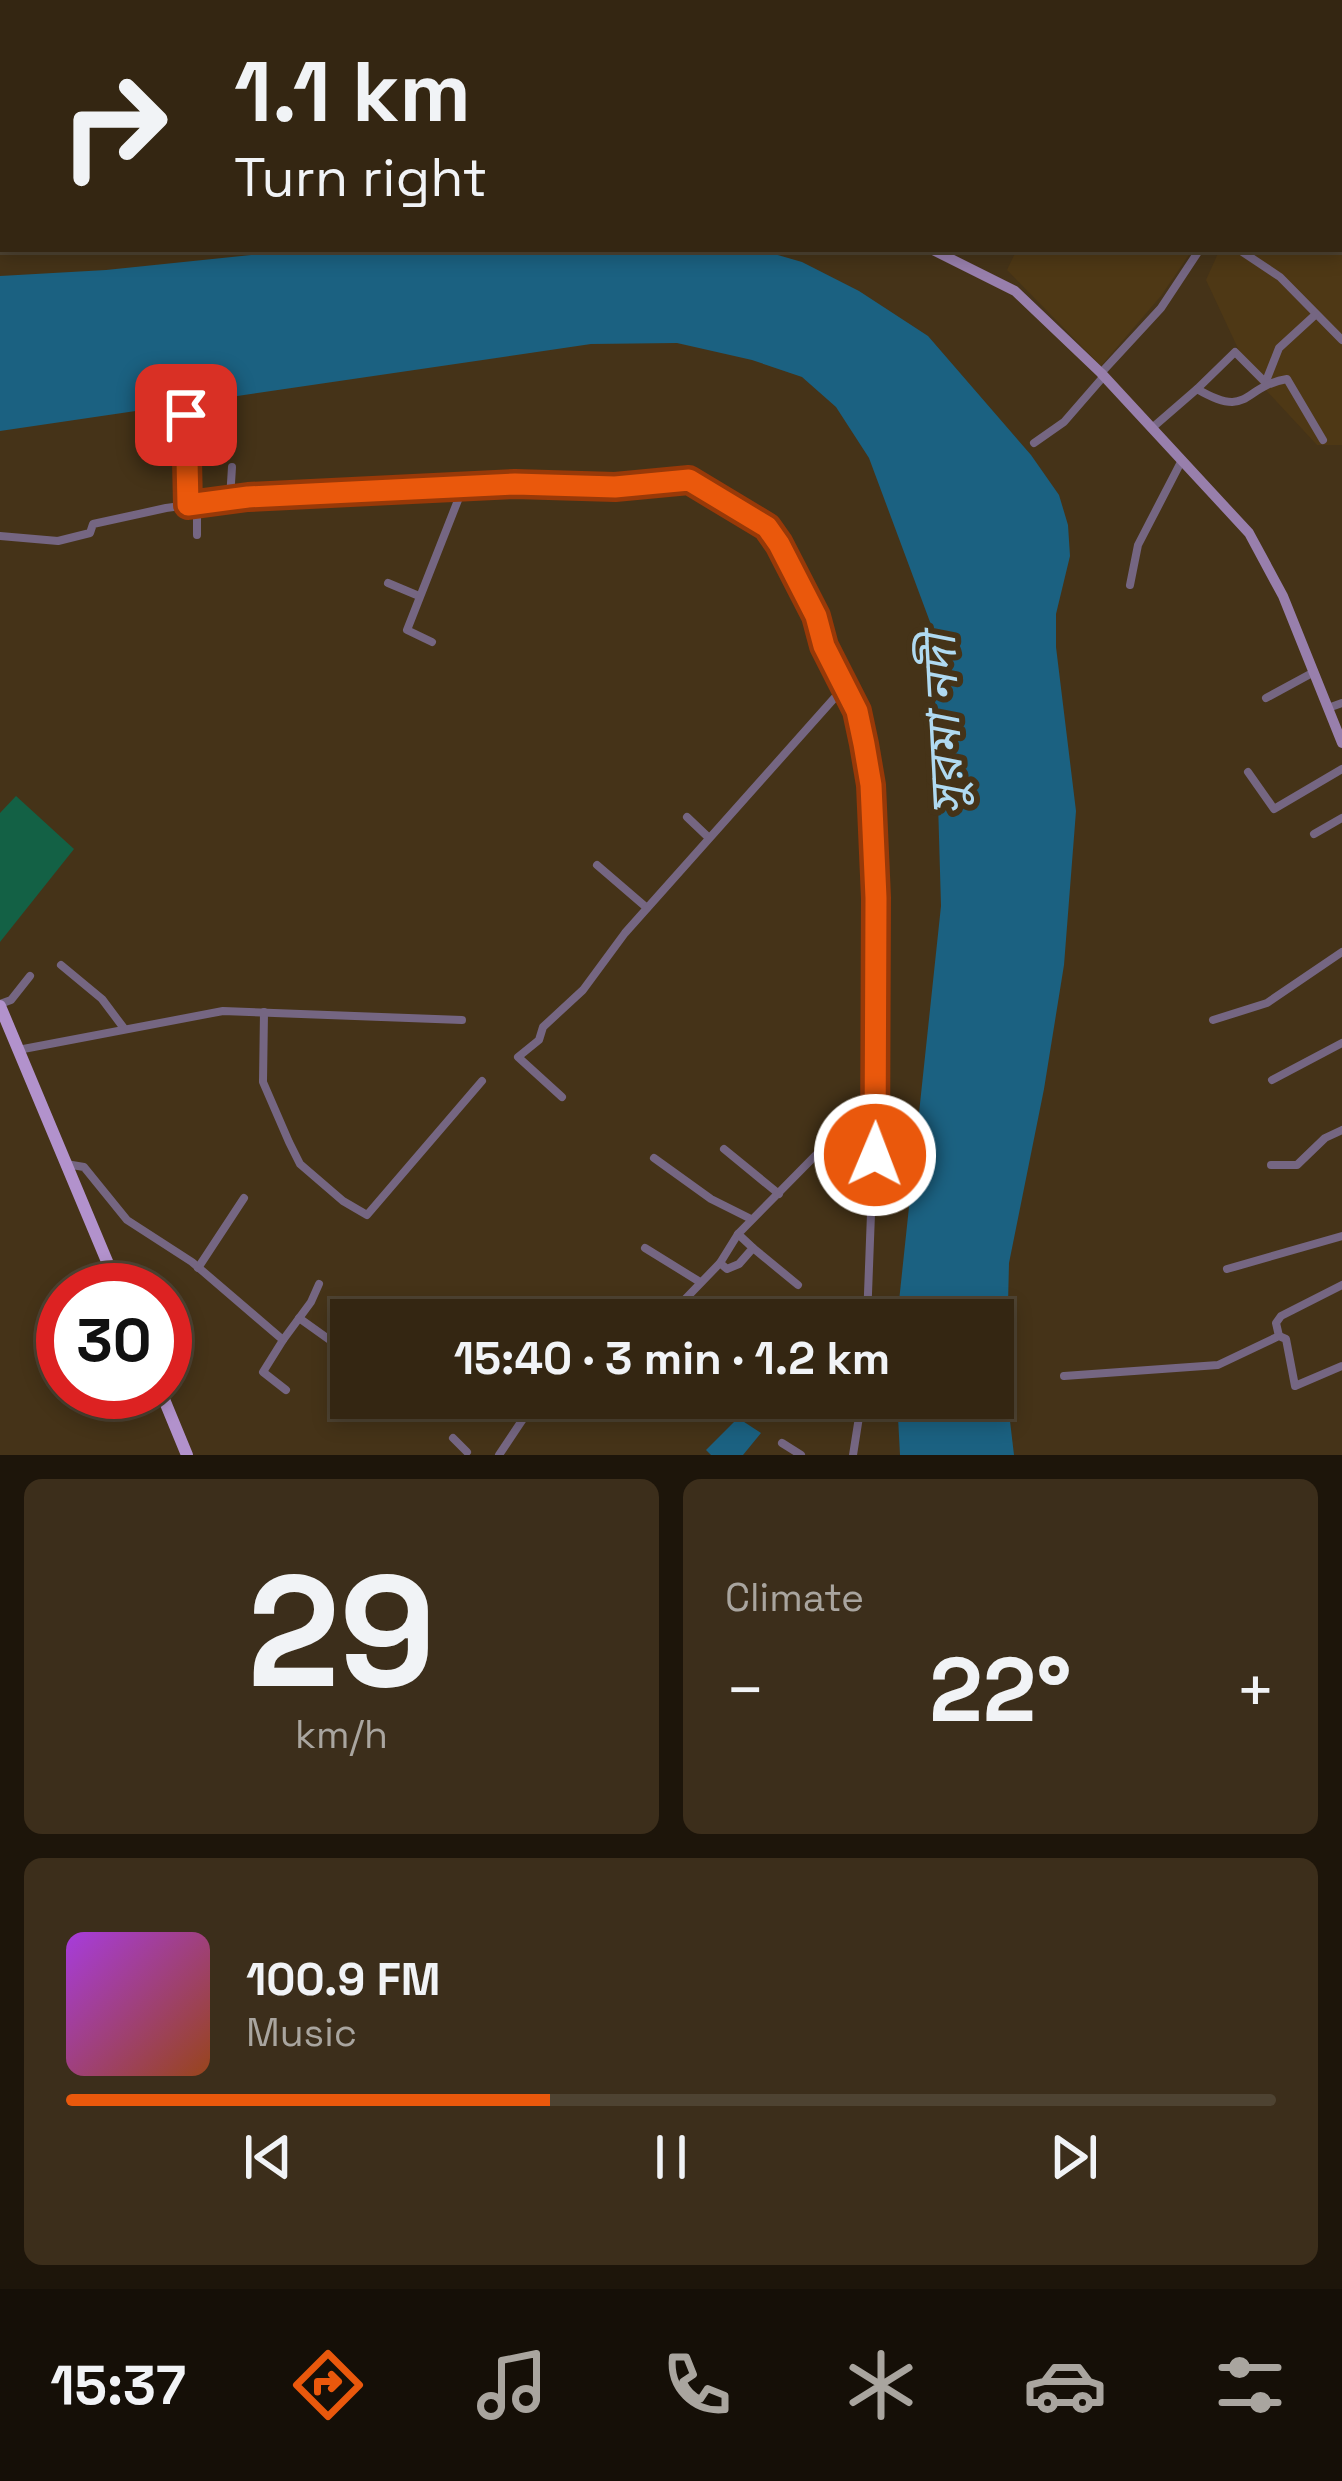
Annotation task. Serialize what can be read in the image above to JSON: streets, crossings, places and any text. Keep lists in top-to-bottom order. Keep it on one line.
{"water":["সুরমা নদী"],"page":{"turn":["1.1 km","Turn right"],"limit":"30","trip":"15:40 · 3 min · 1.2 km","tile":[["29","km/h"],"Climate"],"heat":["−","22°","+"],"song":["100.9 FM","Music"],"tabs":"15:37"}}
